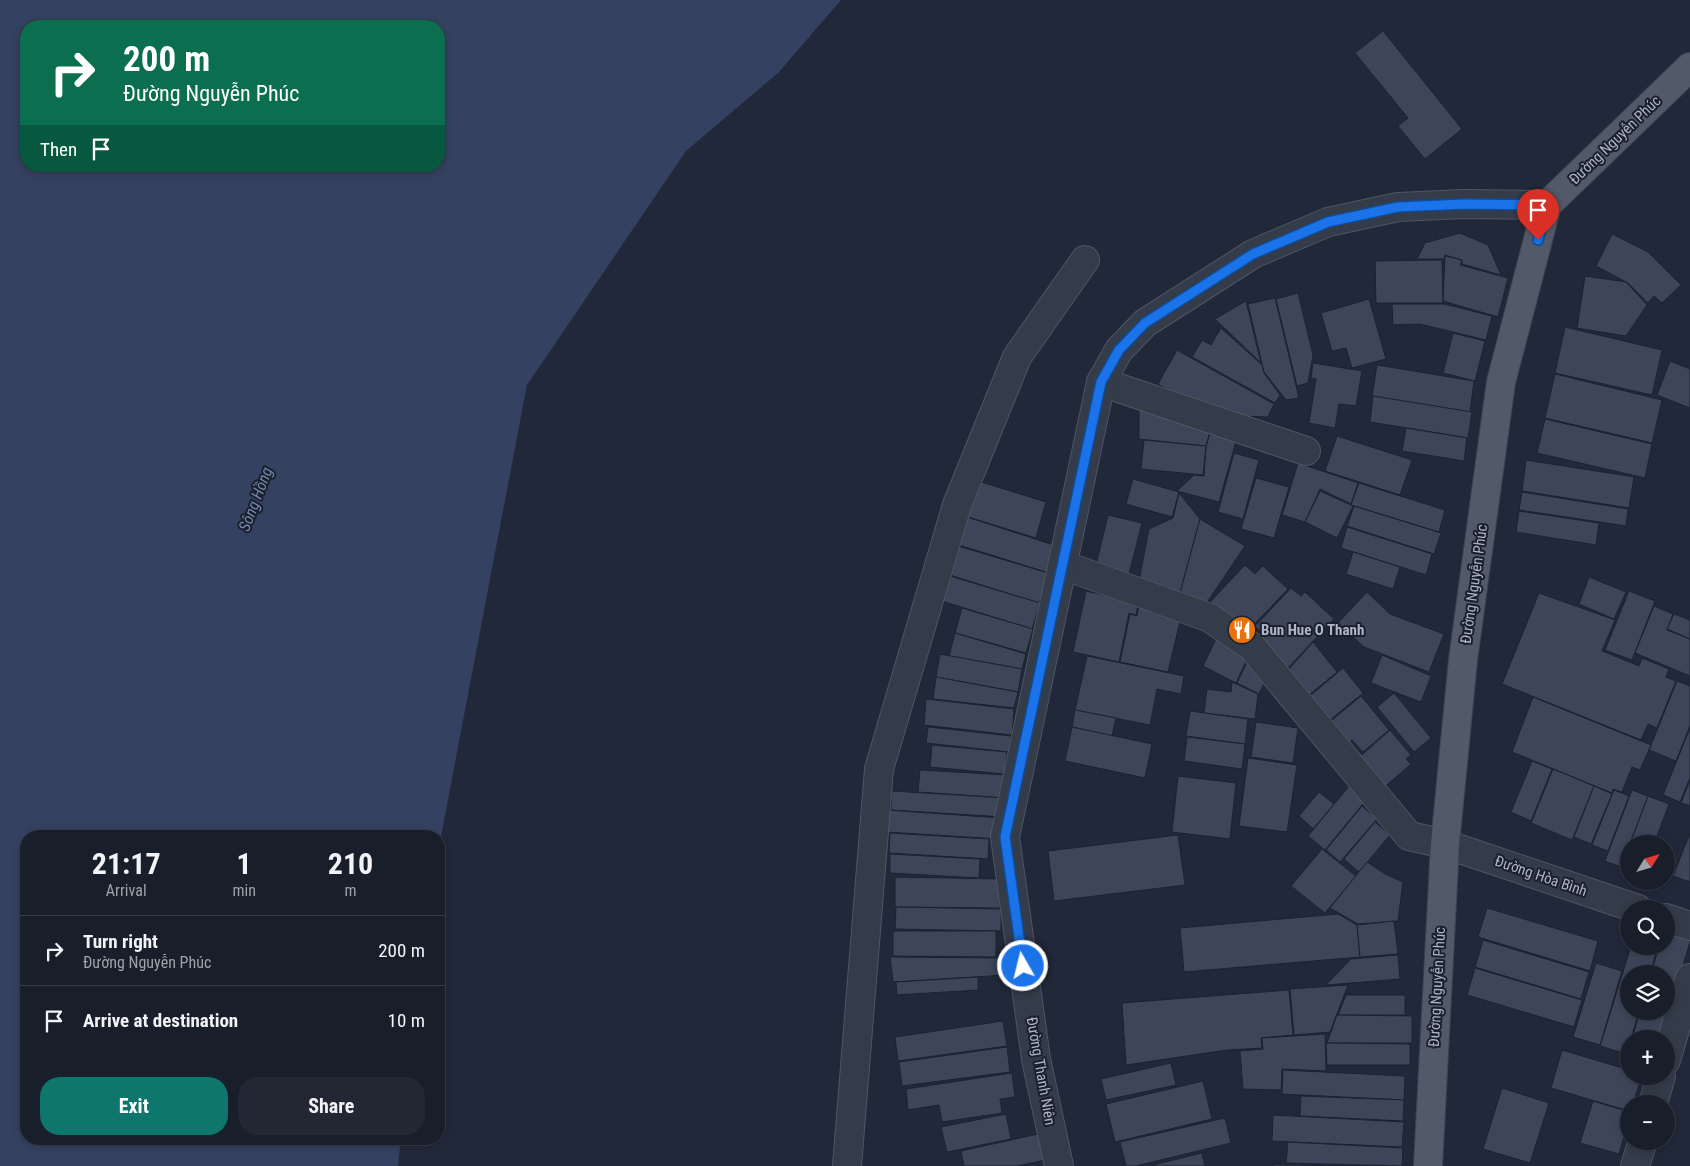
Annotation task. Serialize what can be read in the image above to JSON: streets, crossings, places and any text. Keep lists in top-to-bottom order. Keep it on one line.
{"streets":{"main road":["Đường Nguyễn Phúc"],"street":["Đường Hòa Bình","Đường Thanh Niên"]},"crossings":[["Đường Nguyễn Phúc","Đường Hòa Bình"],["Đường Nguyễn Phúc","Đường Thanh Niên"],["Đường Hòa Bình","Đường Thanh Niên"]],"water":["Sông Hồng"],"places":{"restaurant":["Bun Hue O Thanh"]},"north":"top right","page":{"turn":["200 m","Đường Nguyễn Phúc"],"then":"Then","eta":["21:17","Arrival","1","min","210","m"],"map_buttons":["+","−"],"list":[{"name":"Turn right","note":"Đường Nguyễn Phúc","value":"200 m"},{"name":"Arrive at destination","value":"10 m"}],"buttons":["Exit","Share"]}}
